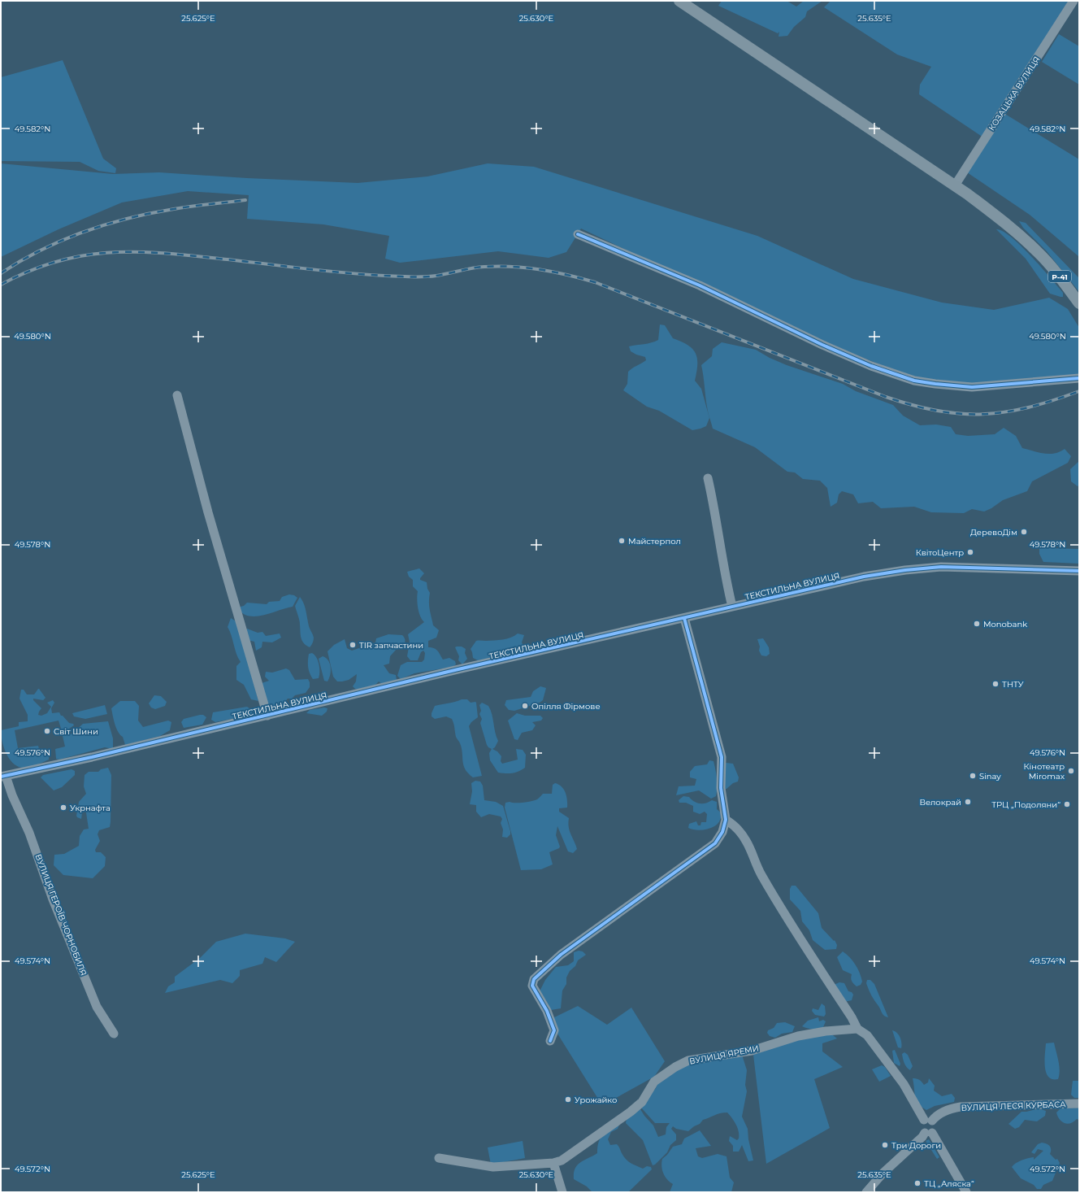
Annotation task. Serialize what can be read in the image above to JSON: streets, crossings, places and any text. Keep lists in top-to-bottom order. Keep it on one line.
{"streets":{"main road":["Р-41"],"street":["КОЗАЦЬКА ВУЛИЦЯ","ТЕКСТИЛЬНА ВУЛИЦЯ","ВУЛИЦЯ ГЕРОЇВ ЧОРНОБИЛЯ","ВУЛИЦЯ ЯРЕМИ","ВУЛИЦЯ ЛЕСЯ КУРБАСА"]},"crossings":[["КОЗАЦЬКА ВУЛИЦЯ","Р-41"],["ТЕКСТИЛЬНА ВУЛИЦЯ","ВУЛИЦЯ ГЕРОЇВ ЧОРНОБИЛЯ"]],"places":["ДеревоДім","Майстерпол","КвітоЦентр","Monobank","TIR запчастини","ТНТУ","Опілля Фірмове","Світ Шини","Кінотеатр Miromax","Sinay","Велокрай","ТРЦ „Подоляни“","Укрнафта","Урожайко","Три Дороги","ТЦ „Аляска“"],"coordinates":["25.625°E","25.630°E","25.635°E","49.582°N","49.580°N","49.578°N","49.576°N","49.574°N","49.572°N"]}
